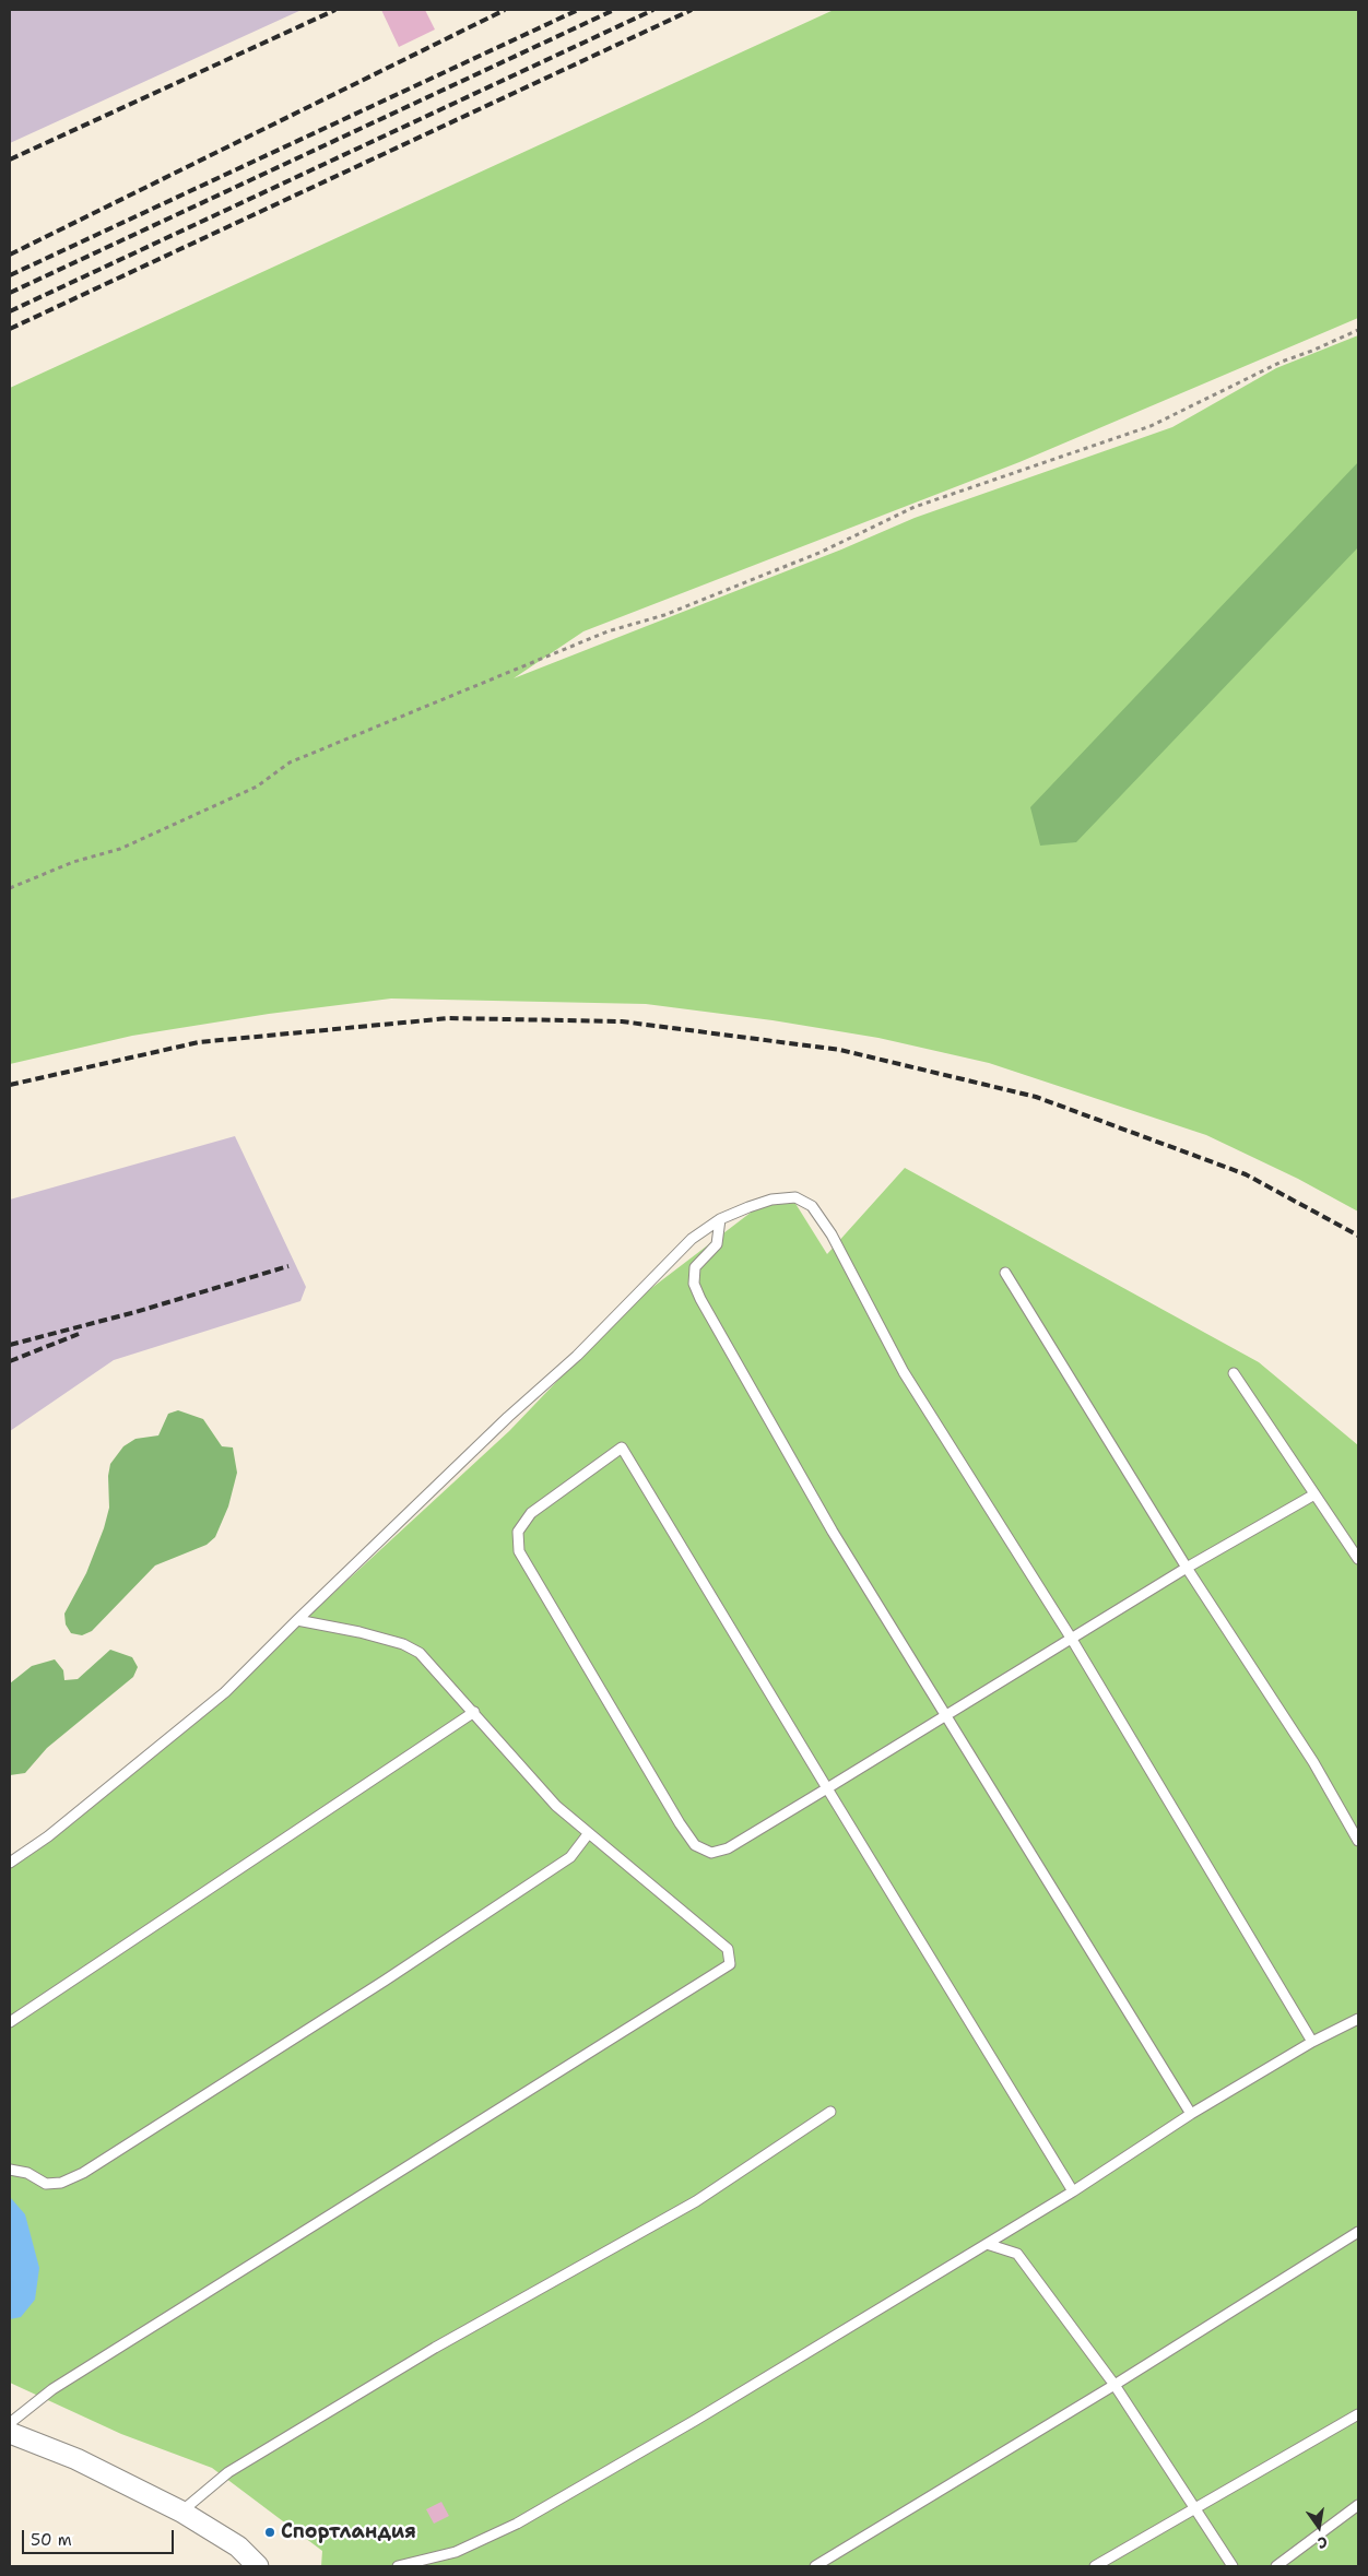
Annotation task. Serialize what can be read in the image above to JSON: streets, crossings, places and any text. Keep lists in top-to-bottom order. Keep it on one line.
{"places":["Спортландия"],"scale_bar":"50 m","north":"bottom"}
